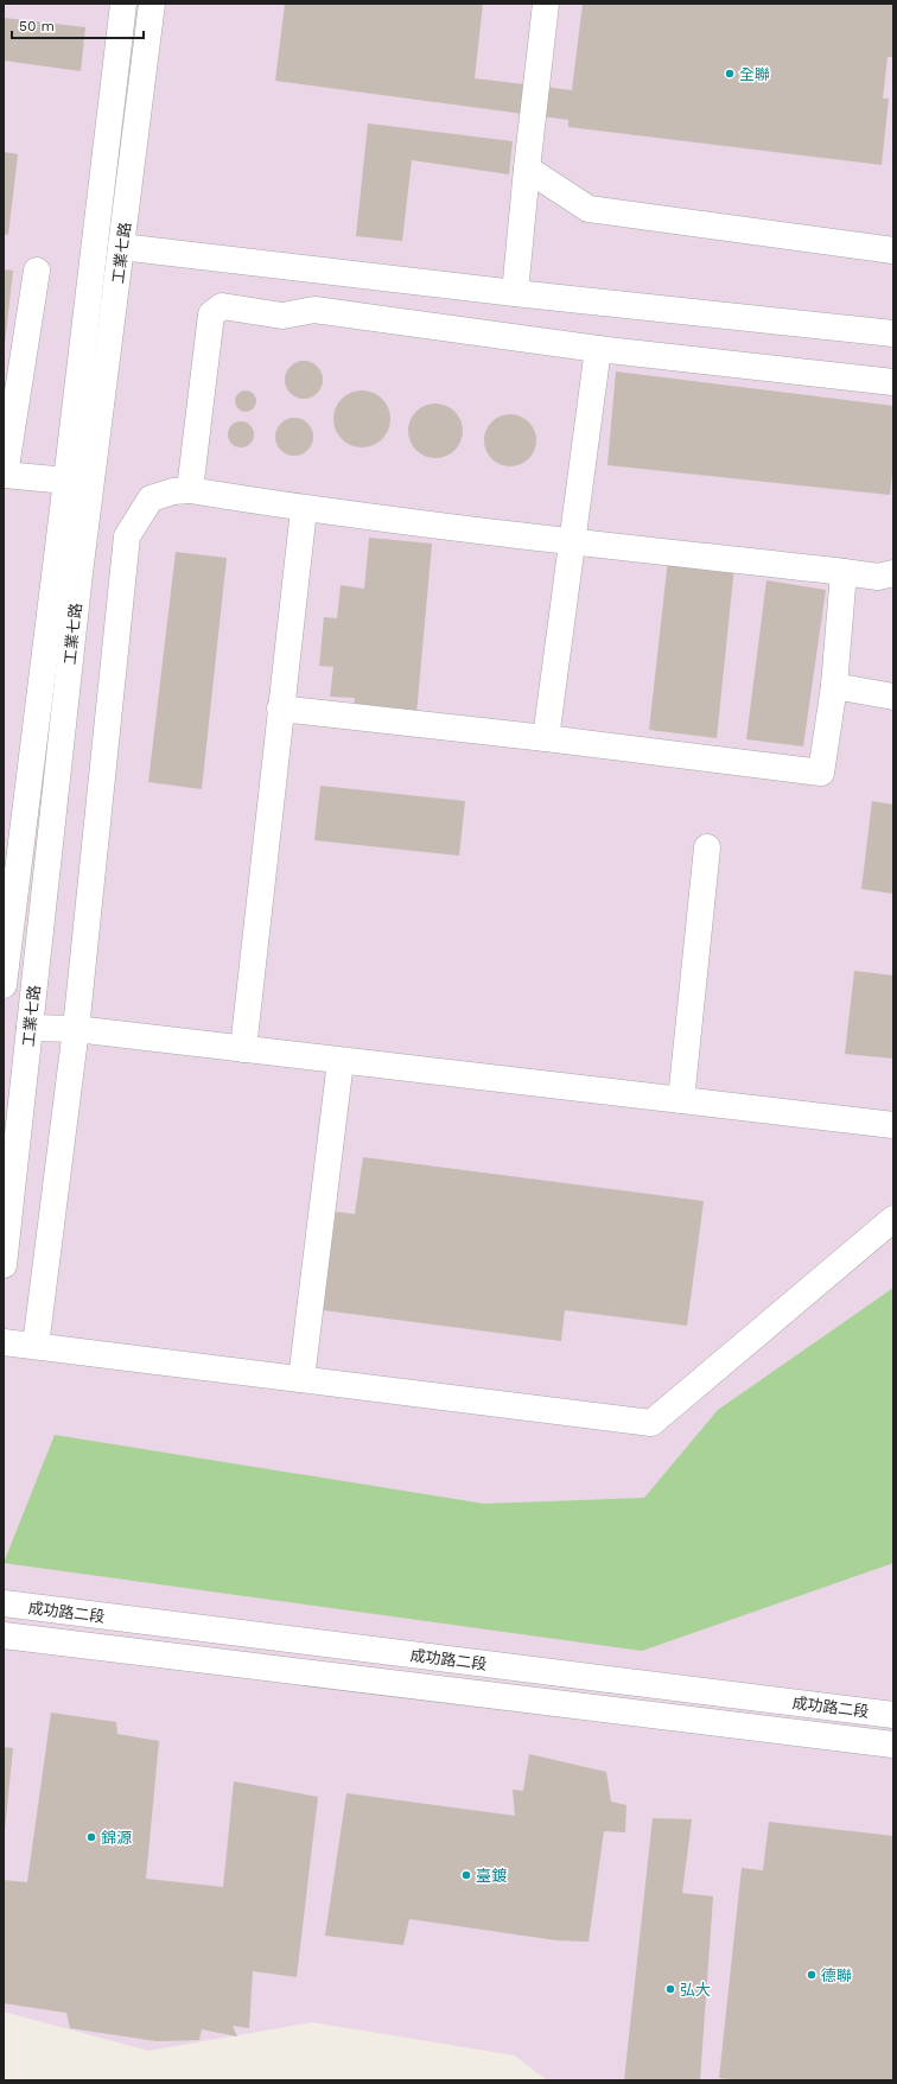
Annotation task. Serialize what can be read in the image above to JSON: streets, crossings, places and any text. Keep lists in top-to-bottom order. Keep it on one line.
{"streets":{"street":["工業七路","成功路二段"]},"places":["全聯","錦源","臺鍍","德聯","弘大"],"scale_bar":"50 m"}
